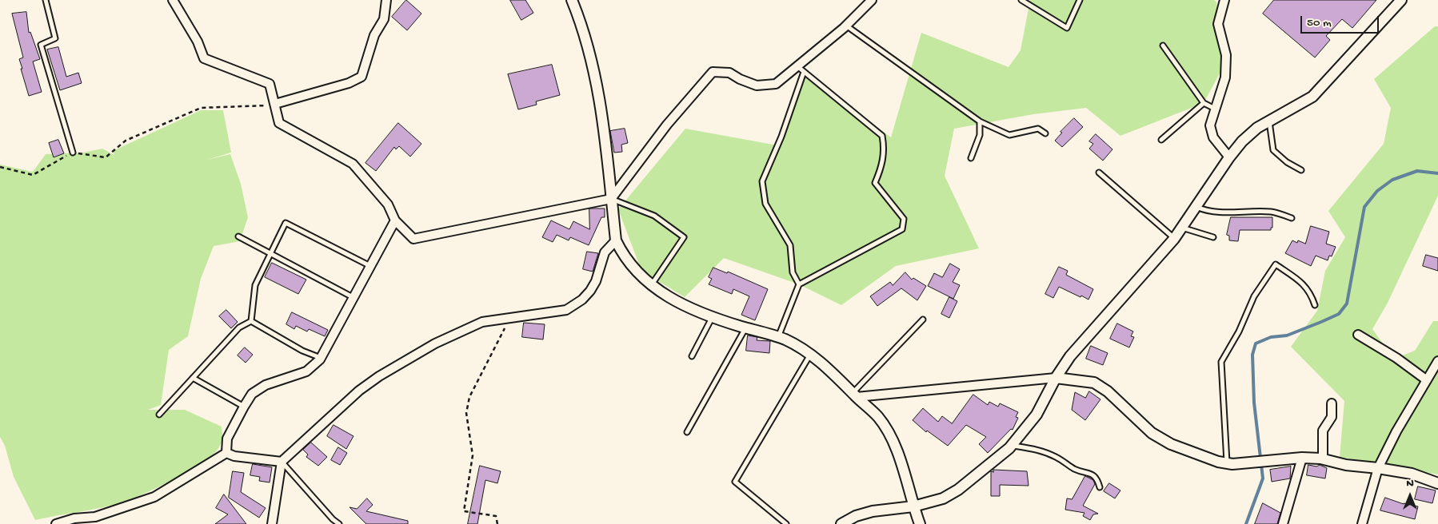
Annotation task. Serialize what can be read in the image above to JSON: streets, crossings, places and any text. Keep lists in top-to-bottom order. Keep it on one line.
{"scale_bar":"50 m","north":"top"}
